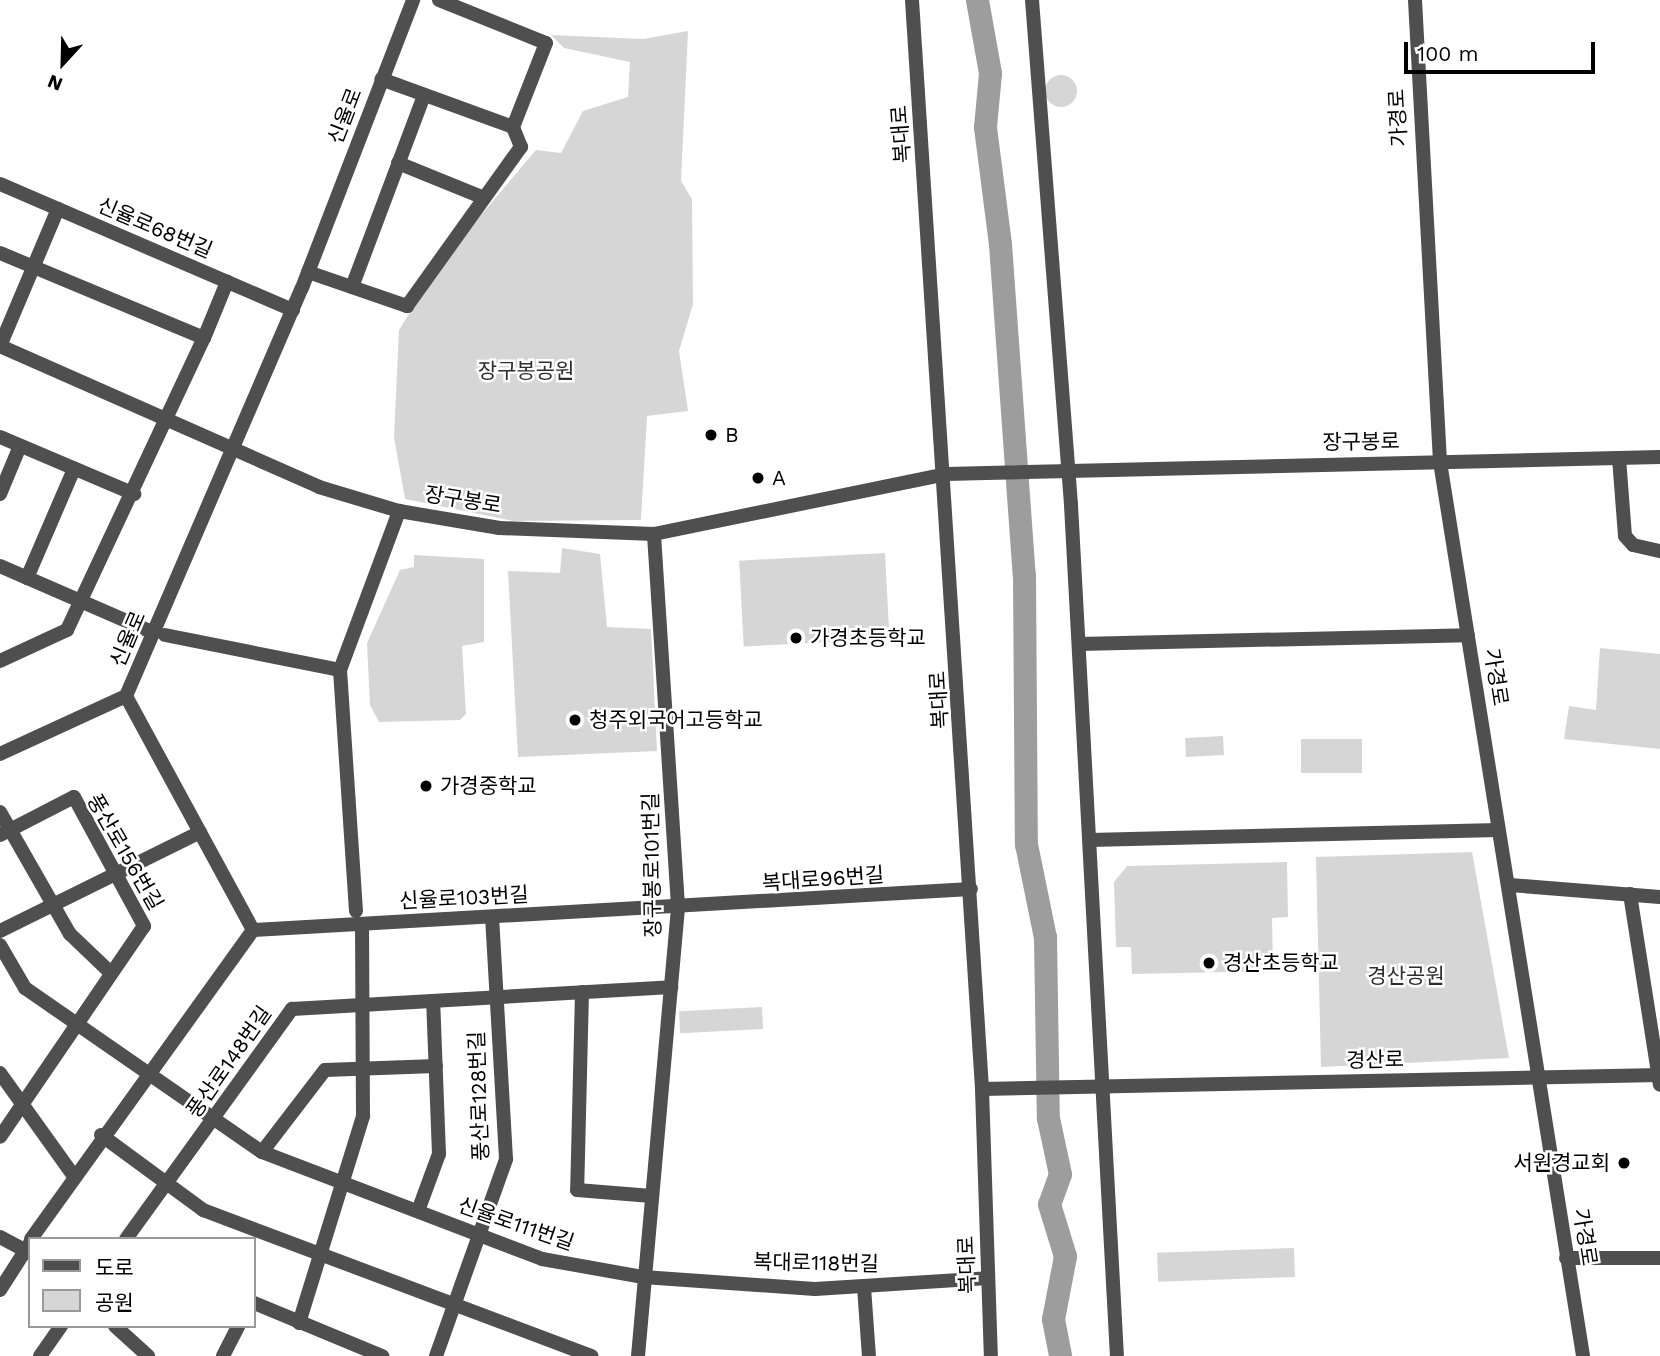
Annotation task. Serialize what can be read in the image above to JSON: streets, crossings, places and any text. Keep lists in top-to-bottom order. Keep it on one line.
{"streets":{"street":["신율로","가경로","복대로","신율로68번길","장구봉로","풍산로156번길","장구봉로101번길","복대로96번길","신율로103번길","경산로","풍산로148번길","풍산로128번길","신율로111번길","복대로118번길"]},"crossings":[["신율로","신율로68번길"],["신율로","장구봉로"],["신율로","신율로103번길"],["가경로","장구봉로"],["가경로","경산로"],["복대로","장구봉로"],["복대로","복대로96번길"],["복대로","경산로"],["복대로","복대로118번길"],["장구봉로","장구봉로101번길"],["풍산로156번길","신율로111번길"],["장구봉로101번길","복대로96번길"],["장구봉로101번길","신율로103번길"],["장구봉로101번길","풍산로148번길"],["장구봉로101번길","신율로111번길"],["장구봉로101번길","복대로118번길"],["복대로96번길","신율로103번길"],["신율로103번길","풍산로128번길"],["풍산로148번길","풍산로128번길"],["풍산로148번길","신율로111번길"],["풍산로128번길","신율로111번길"],["신율로111번길","복대로118번길"]],"parks":["장구봉공원","경산공원"],"places":["B","A","가경초등학교","청주외국어고등학교","가경중학교","경산초등학교","서원경교회"],"legend":["도로","공원"],"scale_bar":"100 m","north":"bottom"}
